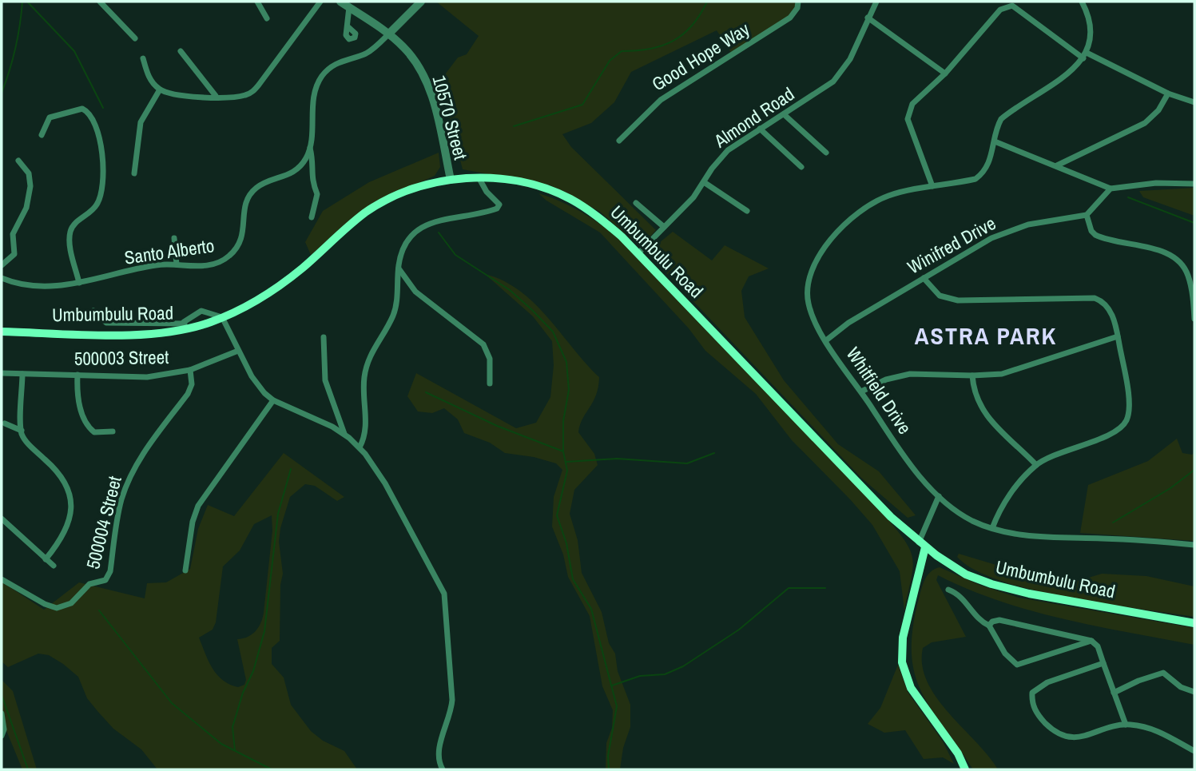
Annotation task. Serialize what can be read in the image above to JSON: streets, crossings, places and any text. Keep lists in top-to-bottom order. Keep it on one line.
{"streets":{"main road":["Umbumbulu Road"],"street":["Good Hope Way","10570 Street","Almond Road","Winifred Drive","Santo Alberto","500003 Street","Whitfield Drive","500004 Street"]},"crossings":[["10570 Street","Santo Alberto"],["10570 Street","Umbumbulu Road"],["Almond Road","Umbumbulu Road"],["Winifred Drive","Whitfield Drive"],["500003 Street","500004 Street"]],"districts":["ASTRA PARK"]}
